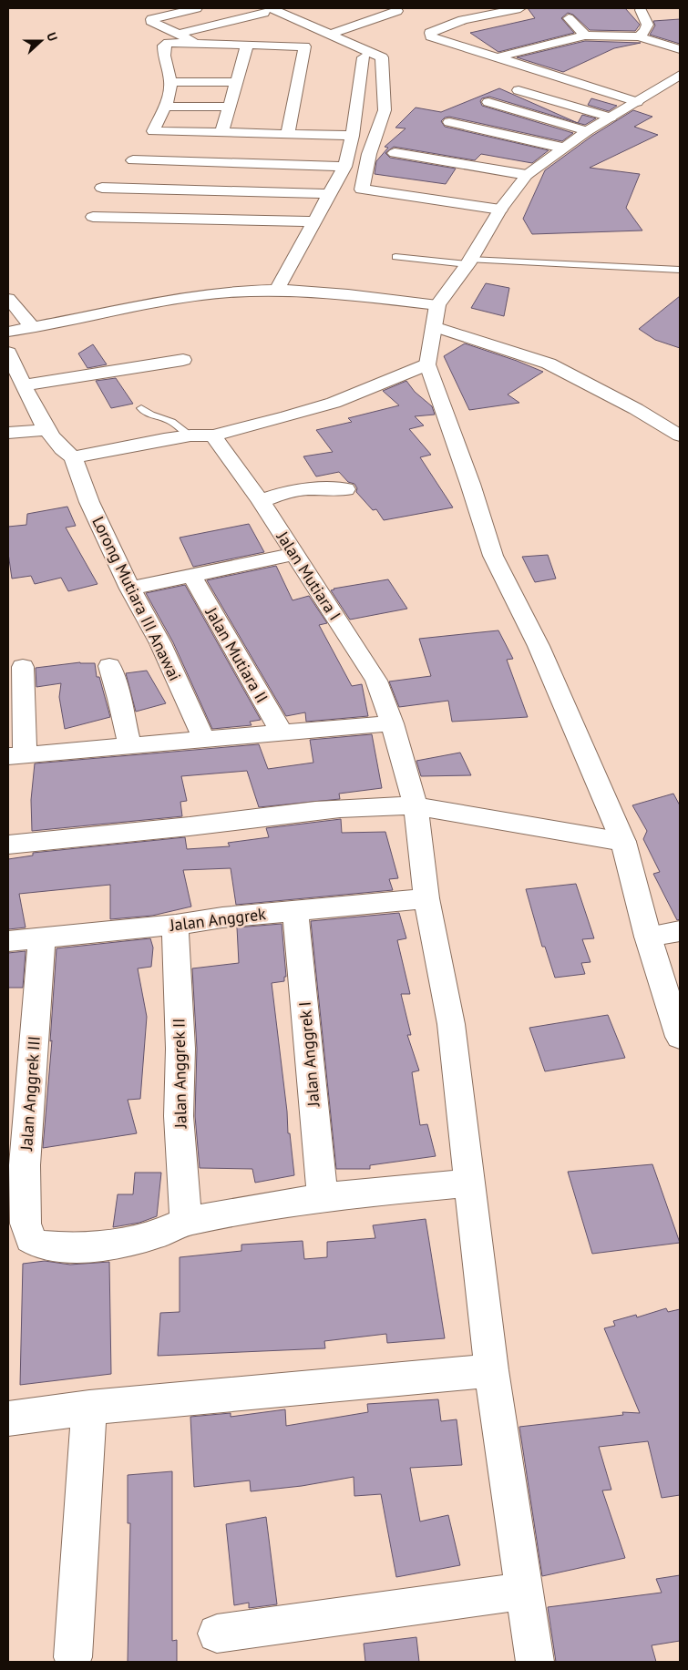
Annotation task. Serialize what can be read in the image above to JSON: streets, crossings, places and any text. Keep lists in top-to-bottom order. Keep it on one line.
{"streets":{"street":["Jalan Mutiara I","Lorong Mutiara III Anawai","Jalan Mutiara II","Jalan Anggrek","Jalan Anggrek I","Jalan Anggrek II","Jalan Anggrek III"]},"crossings":[["Jalan Mutiara I","Jalan Anggrek"],["Jalan Anggrek","Jalan Anggrek I"],["Jalan Anggrek","Jalan Anggrek II"],["Jalan Anggrek","Jalan Anggrek III"],["Jalan Anggrek II","Jalan Anggrek III"]],"north":"right"}
